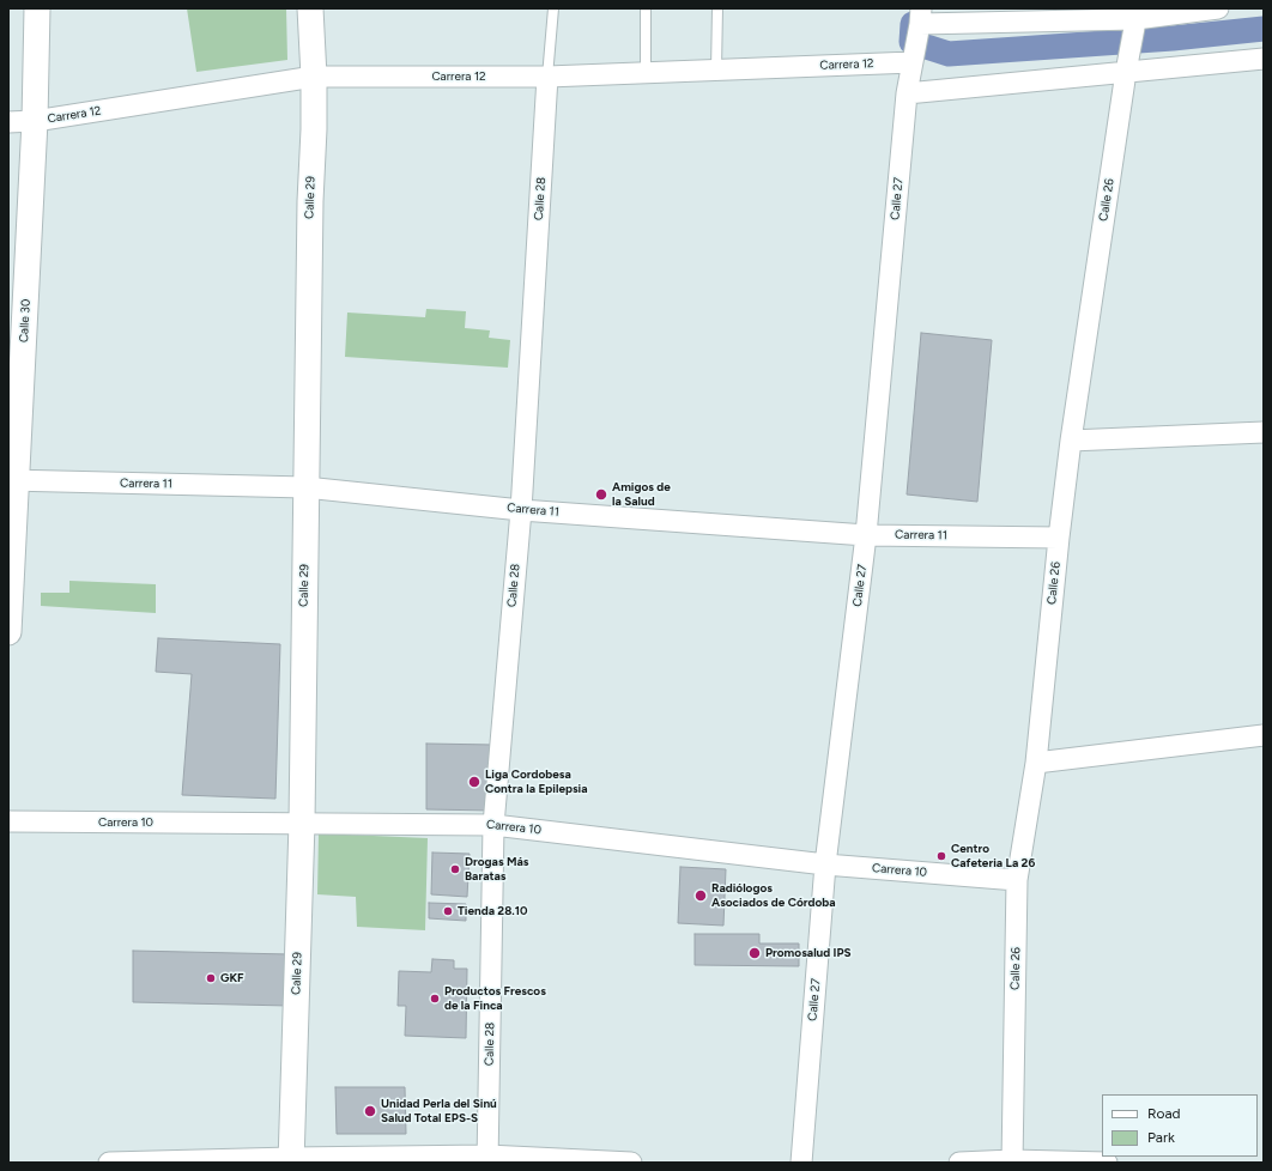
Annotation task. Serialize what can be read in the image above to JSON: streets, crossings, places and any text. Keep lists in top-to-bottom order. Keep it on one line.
{"streets":{"street":["Carrera 12","Calle 29","Calle 28","Calle 27","Calle 26","Calle 30","Carrera 11","Carrera 10"]},"crossings":[["Carrera 12","Calle 29"],["Carrera 12","Calle 28"],["Carrera 12","Calle 27"],["Carrera 12","Calle 26"],["Carrera 12","Calle 30"],["Calle 29","Carrera 11"],["Calle 29","Carrera 10"],["Calle 28","Carrera 11"],["Calle 28","Carrera 10"],["Calle 27","Carrera 11"],["Calle 27","Carrera 10"],["Calle 26","Carrera 11"],["Calle 26","Carrera 10"],["Calle 30","Carrera 11"]],"places":["Amigos de la Salud","Liga Cordobesa Contra la Epilepsia","Centro Cafeteria La 26","Drogas Más Baratas","Radiólogos Asociados de Córdoba","Tienda 28.10","Promosalud IPS","GKF","Productos Frescos de la Finca","Unidad Perla del Sinú Salud Total EPS-S"],"legend":["Road","Park"]}
